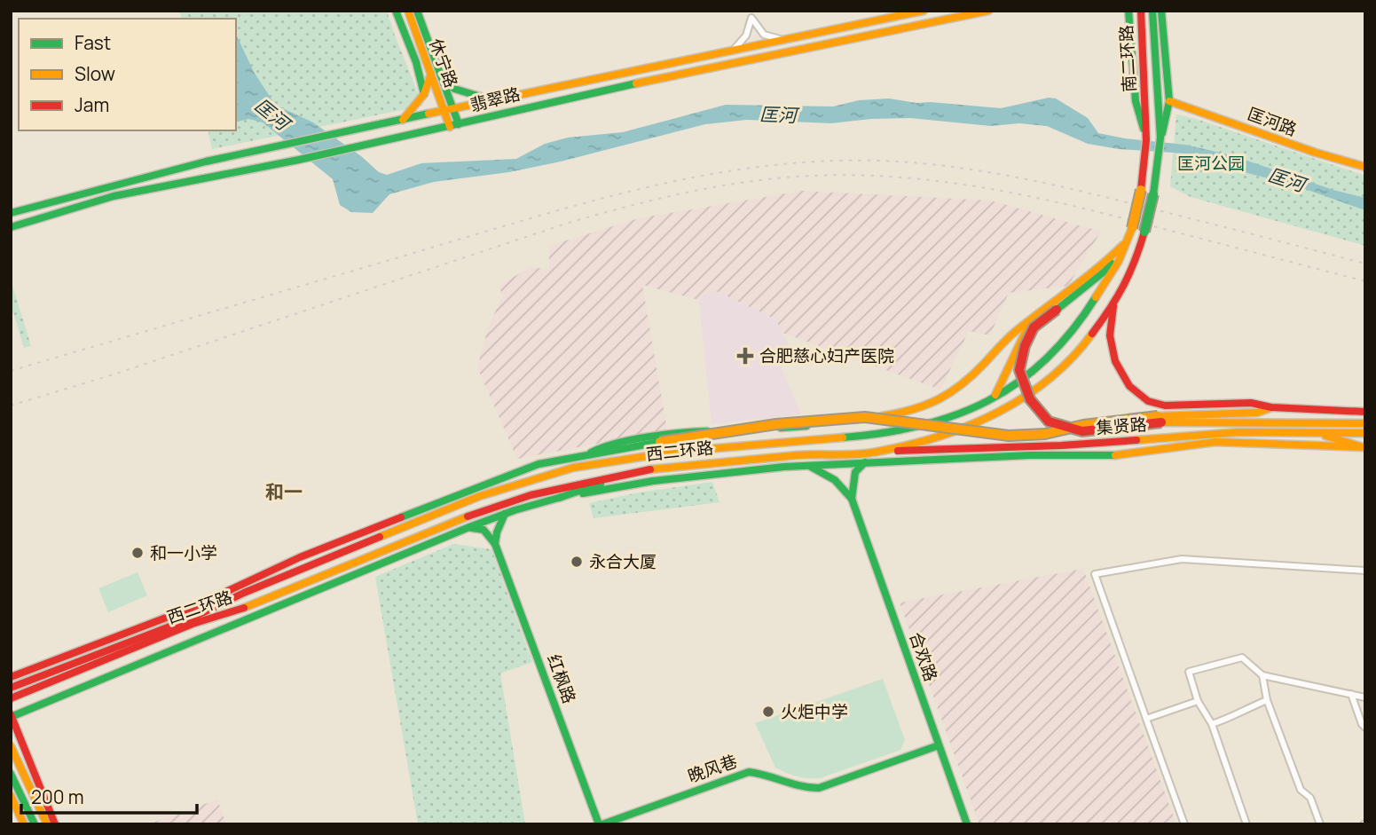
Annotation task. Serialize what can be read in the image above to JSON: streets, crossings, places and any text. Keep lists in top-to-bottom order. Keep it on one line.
{"streets":{"main road":["南二环路","休宁路","翡翠路","匡河路","集贤路","西二环路","合欢路","红枫路","晚风巷"]},"crossings":[["南二环路","匡河路"],["南二环路","西二环路"],["休宁路","翡翠路"],["匡河路","西二环路"],["集贤路","西二环路"],["合欢路","晚风巷"],["红枫路","晚风巷"]],"districts":["和一"],"water":["匡河"],"parks":["匡河公园"],"places":{"health":["合肥慈心妇产医院"],"other":["和一小学","永合大厦","火炬中学"]},"legend":["Fast","Slow","Jam"],"scale_bar":"200 m"}
